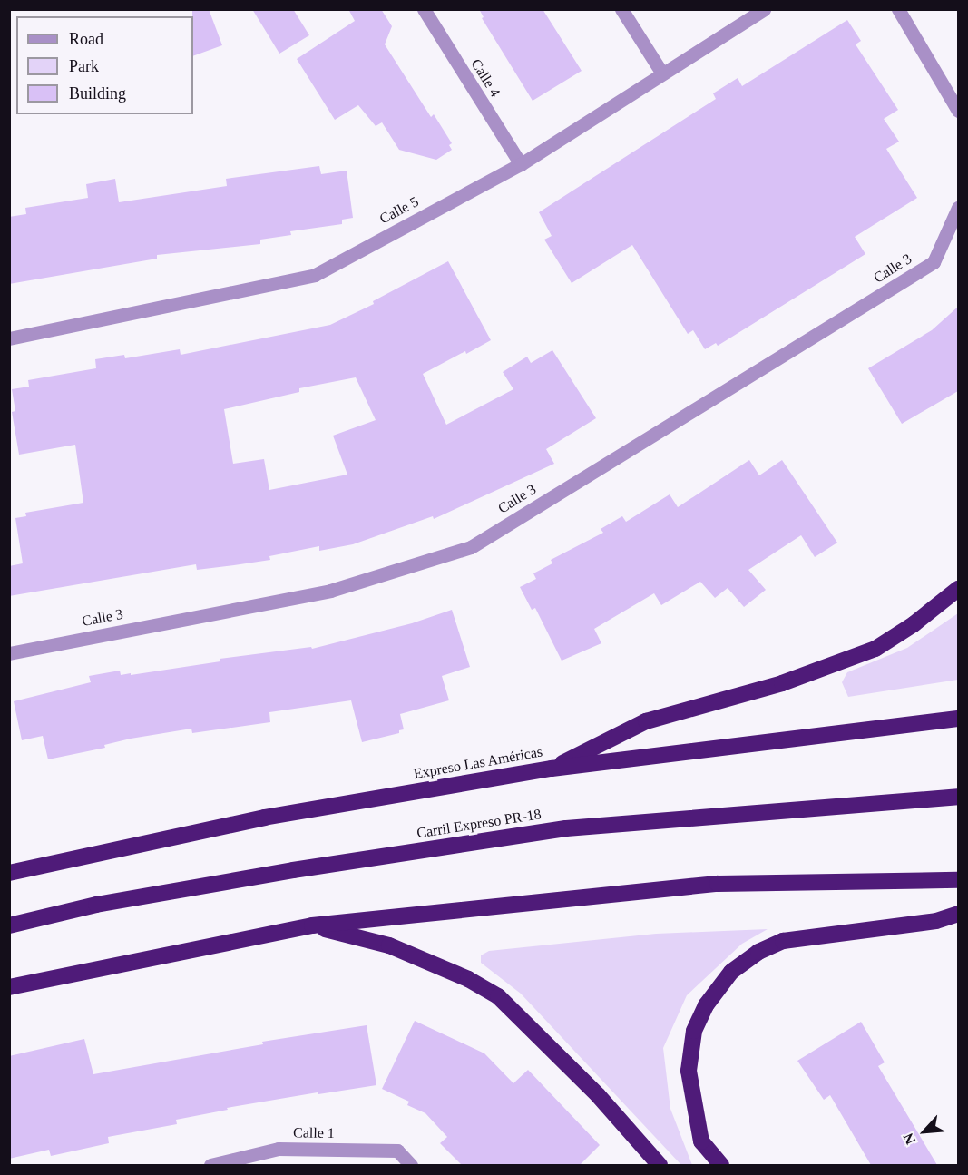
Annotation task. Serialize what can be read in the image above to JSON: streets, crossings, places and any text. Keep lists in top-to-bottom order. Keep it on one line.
{"streets":{"highway":["Expreso Las Américas","Carril Expreso PR-18"],"street":["Calle 4","Calle 5","Calle 3","Calle 1"]},"crossings":[["Calle 4","Calle 5"]],"legend":["Road","Park","Building"],"north":"bottom left"}
